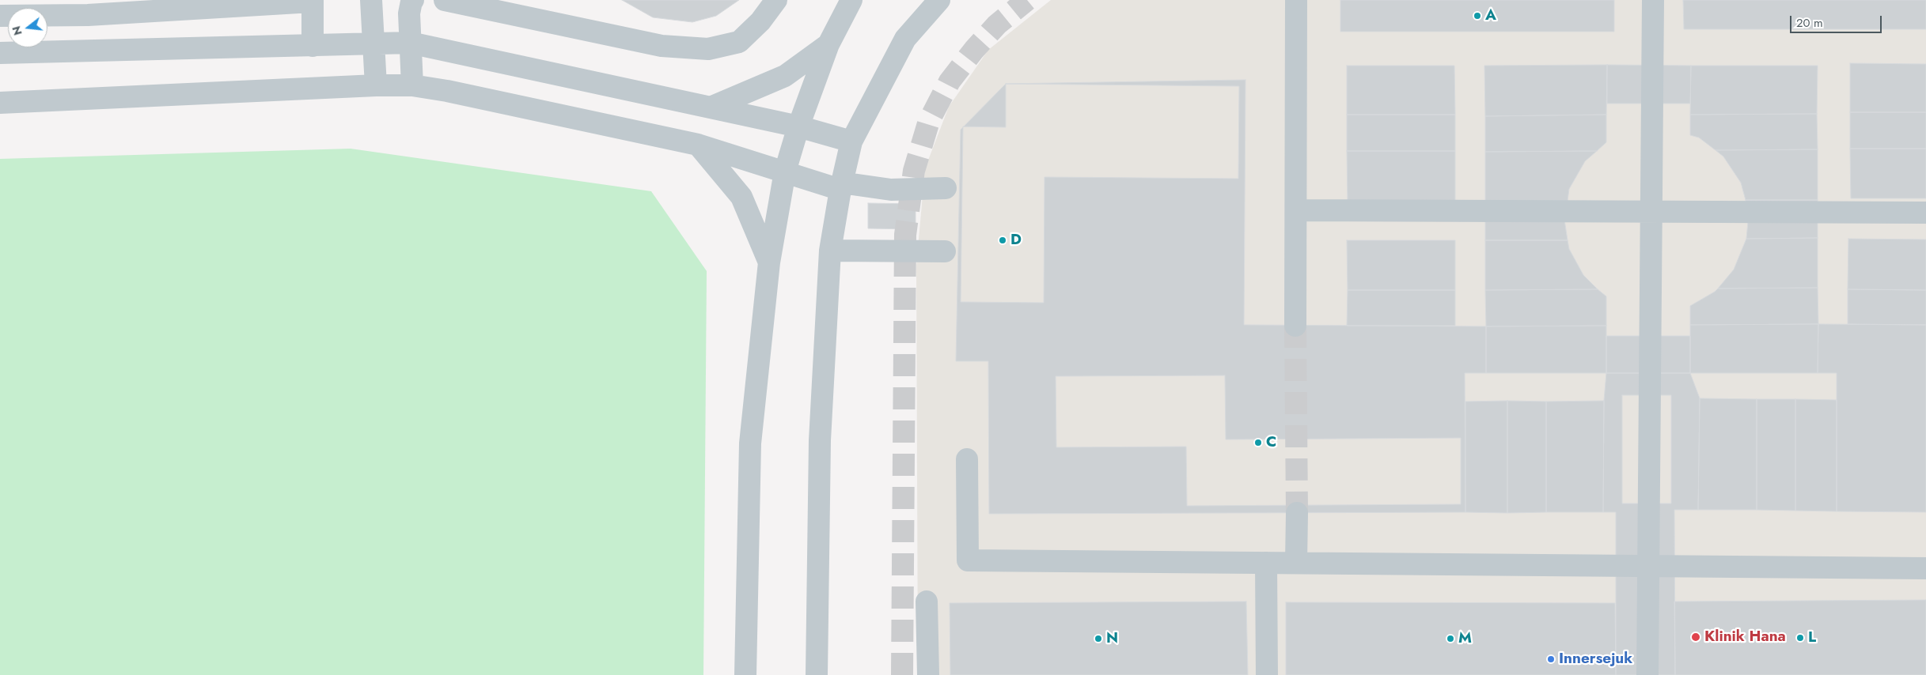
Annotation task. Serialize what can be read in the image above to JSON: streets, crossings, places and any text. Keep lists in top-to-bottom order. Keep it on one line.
{"places":["A","D","C","Klinik Hana","L","N","M","Innersejuk"],"scale_bar":"20 m","north":"left"}
